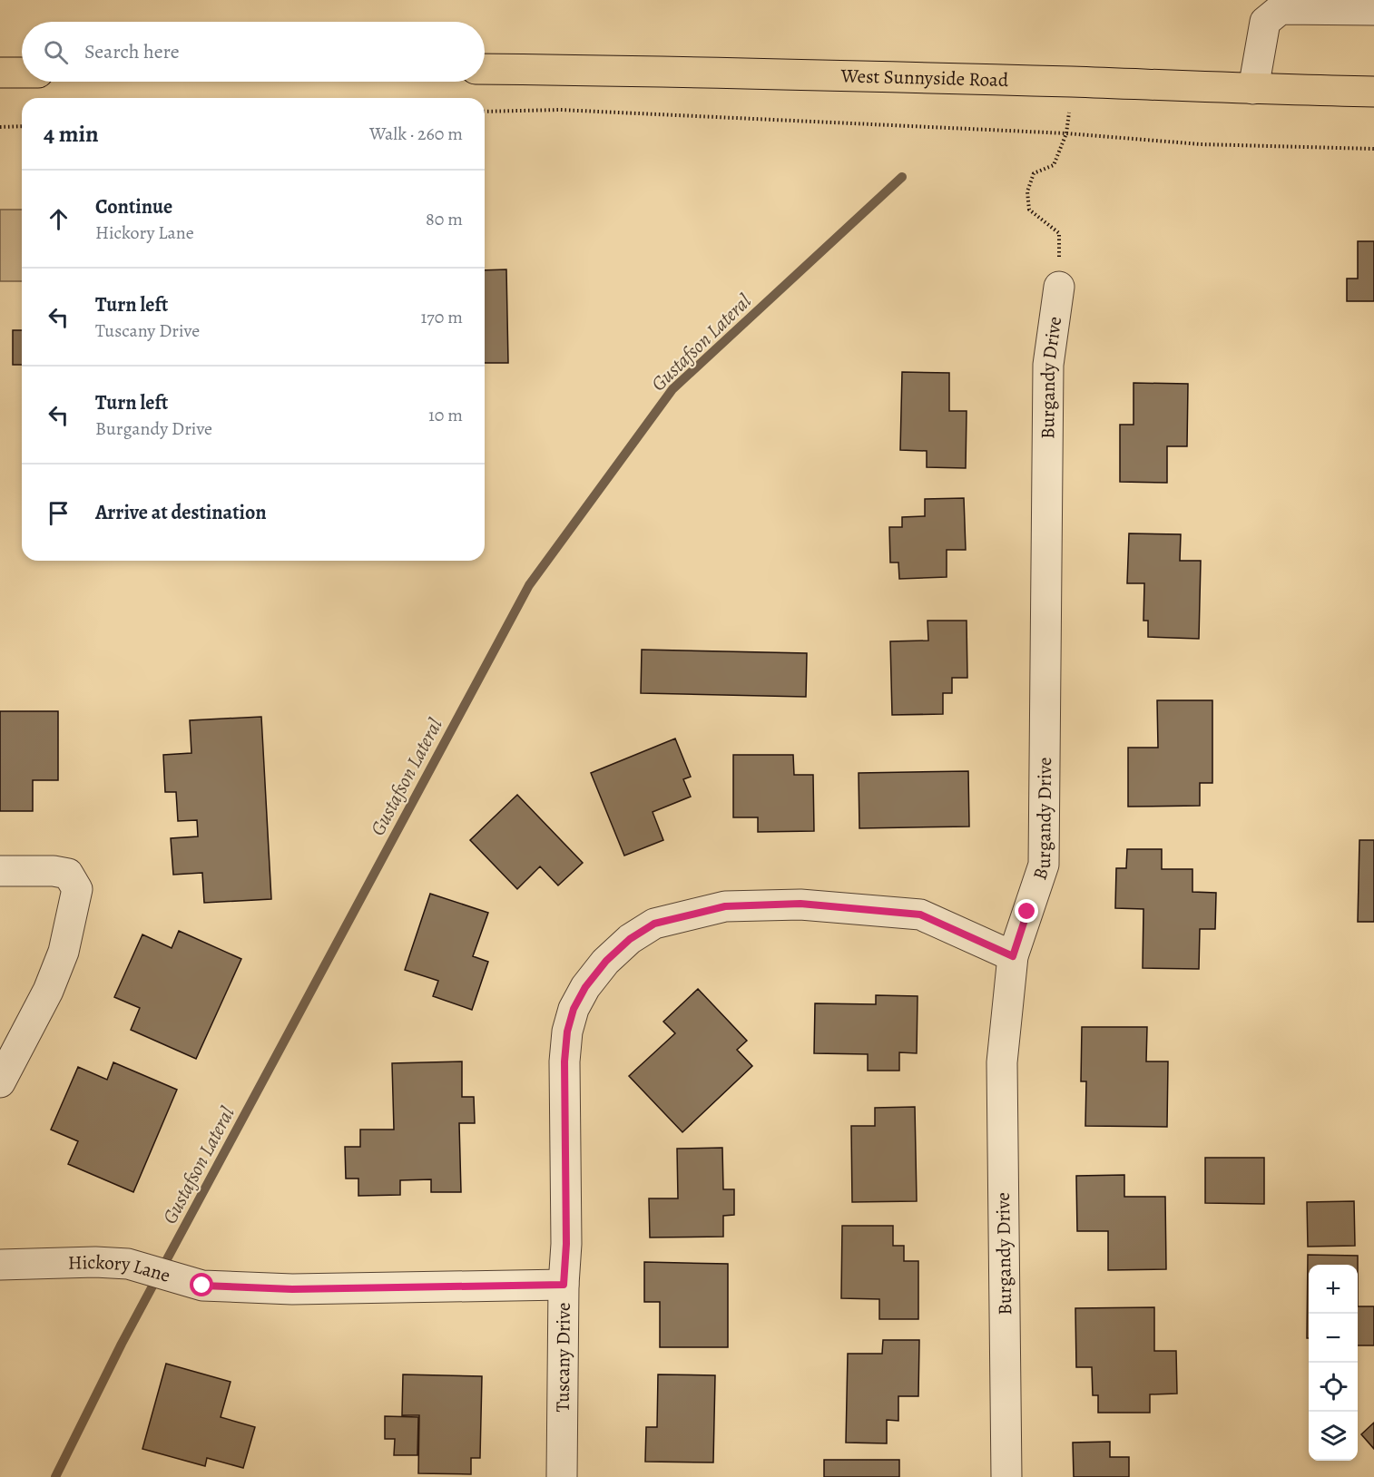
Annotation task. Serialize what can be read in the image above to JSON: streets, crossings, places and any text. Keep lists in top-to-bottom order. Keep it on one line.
{"streets":{"main road":["West Sunnyside Road"],"street":["Burgandy Drive","Hickory Lane","Tuscany Drive"]},"crossings":[["Burgandy Drive","Tuscany Drive"],["Hickory Lane","Tuscany Drive"]],"water":["Gustafson Lateral"],"page":{"search":"Search here","heading":["4 min","Walk · 260 m"],"list":[["Continue","Hickory Lane","80 m"],["Turn left","Tuscany Drive","170 m"],["Turn left","Burgandy Drive","10 m"],"Arrive at destination"],"map_buttons":["+","−"]}}
